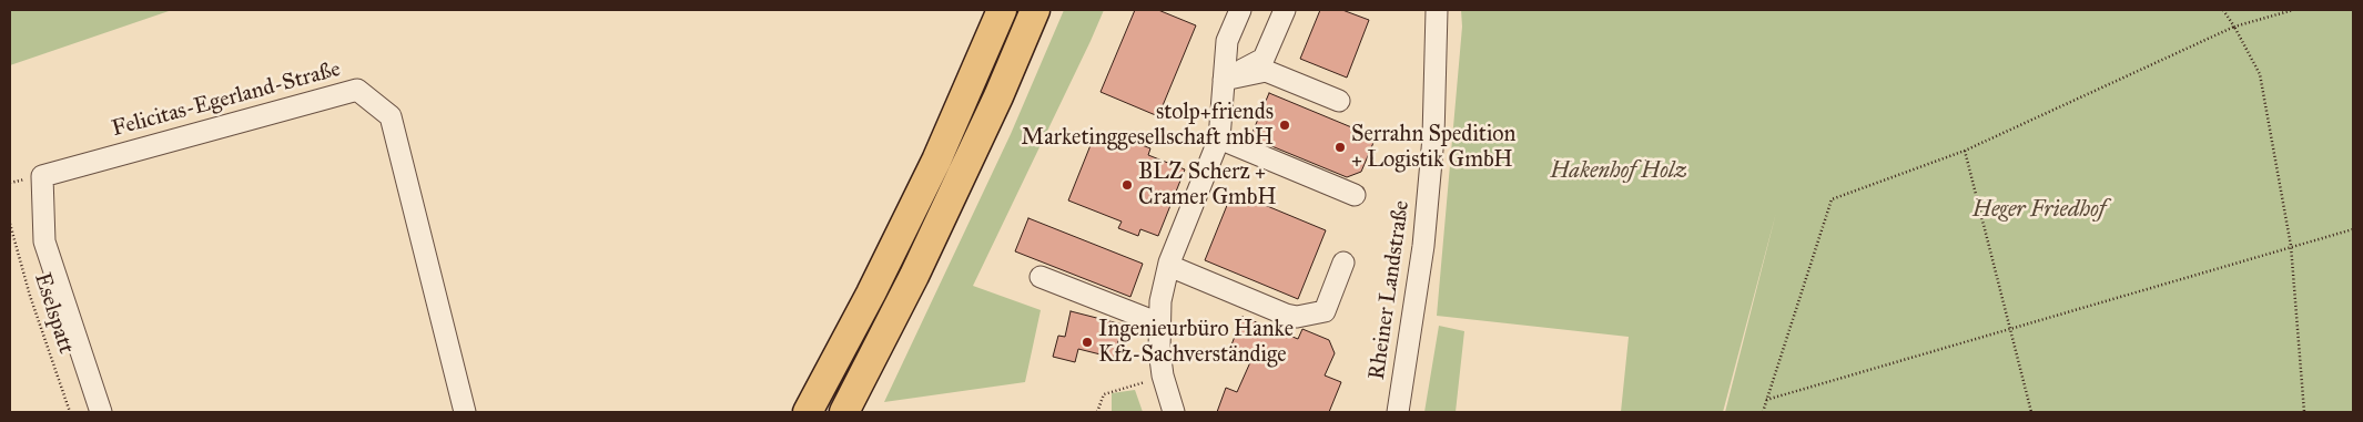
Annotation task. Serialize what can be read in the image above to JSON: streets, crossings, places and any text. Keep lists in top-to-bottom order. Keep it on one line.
{"streets":{"street":["Felicitas-Egerland-Straße","Rheiner Landstraße"],"path":["Eselspatt"]},"parks":["Hakenhof Holz","Heger Friedhof"],"places":["stolp+friends Marketinggesellschaft mbH","Serrahn Spedition + Logistik GmbH","BLZ Scherz + Cramer GmbH","Ingenieurbüro Hanke Kfz-Sachverständige"]}
